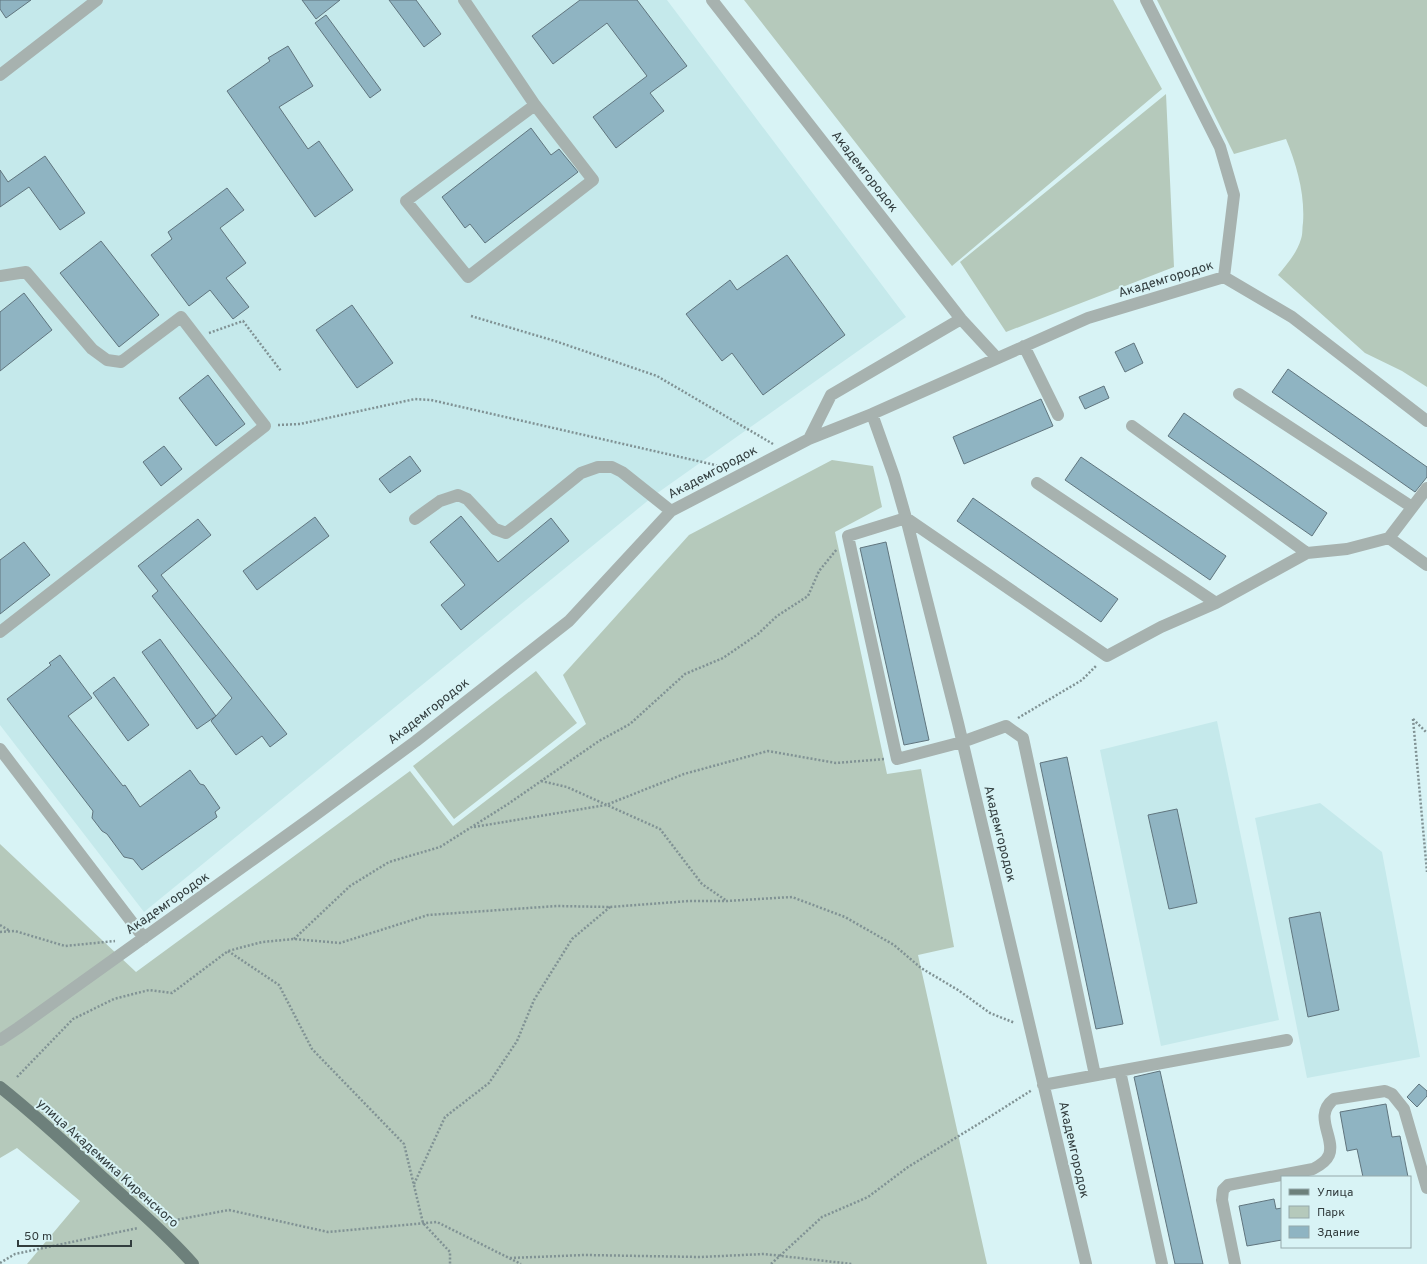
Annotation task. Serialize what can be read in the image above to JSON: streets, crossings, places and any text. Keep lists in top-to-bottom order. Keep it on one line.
{"streets":{"main road":["улица Академика Киренского"],"street":["Академгородок"]},"legend":["Улица","Парк","Здание"],"scale_bar":"50 m"}
